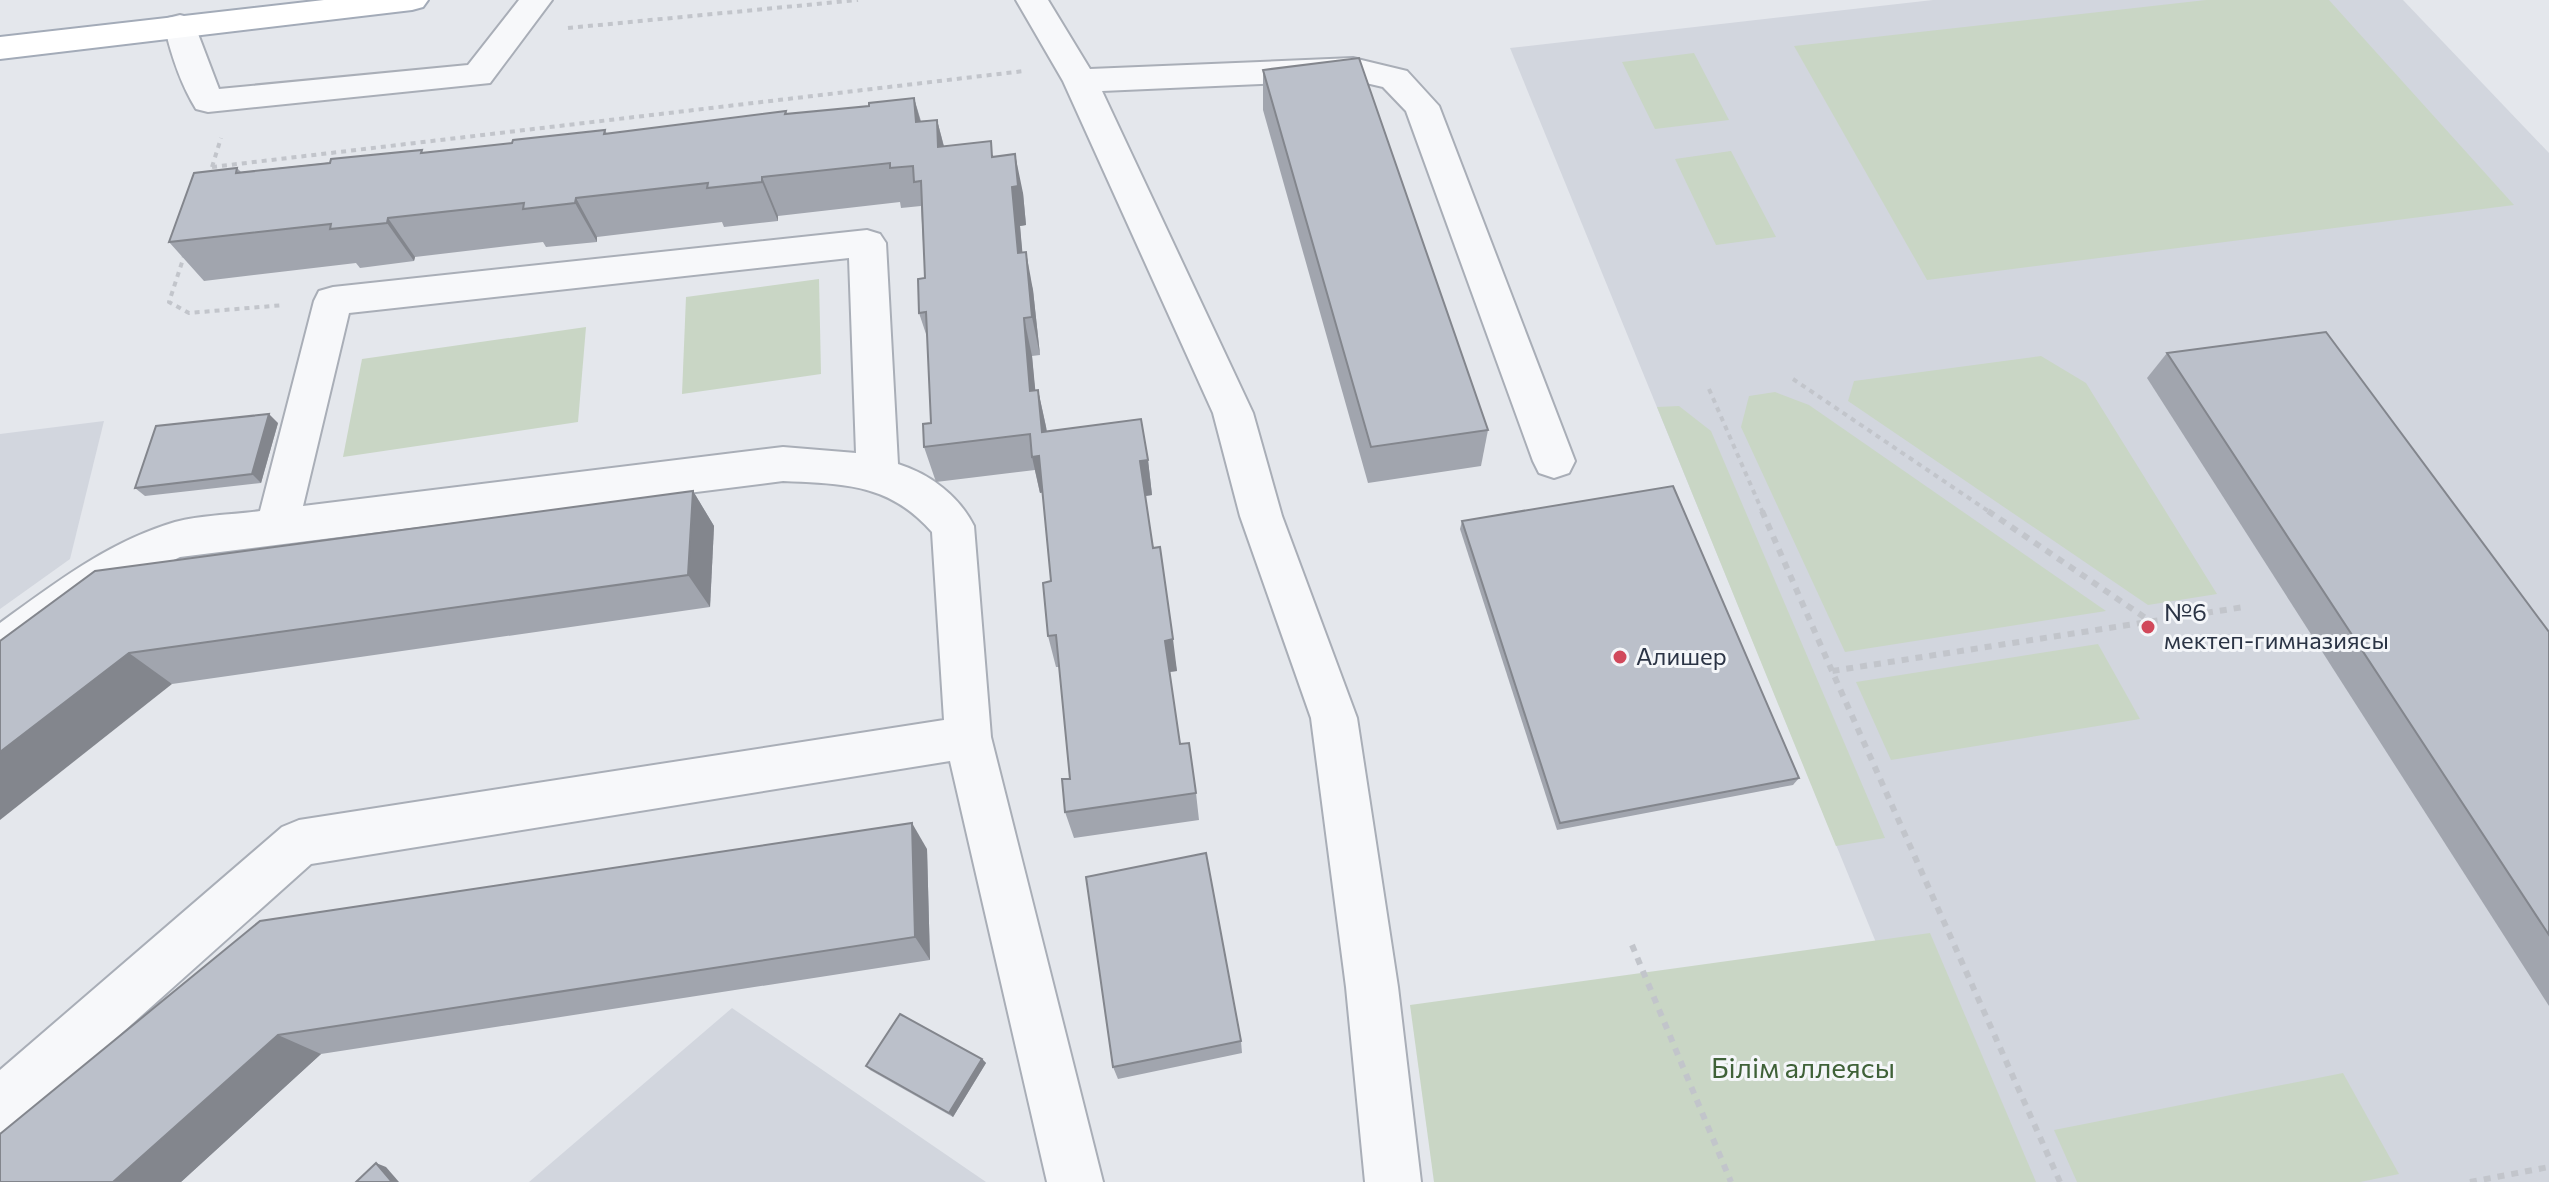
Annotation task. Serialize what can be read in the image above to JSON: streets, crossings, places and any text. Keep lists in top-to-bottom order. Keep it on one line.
{"parks":["Білім аллеясы"],"places":["№6 мектеп-гимназиясы","Алишер"]}
